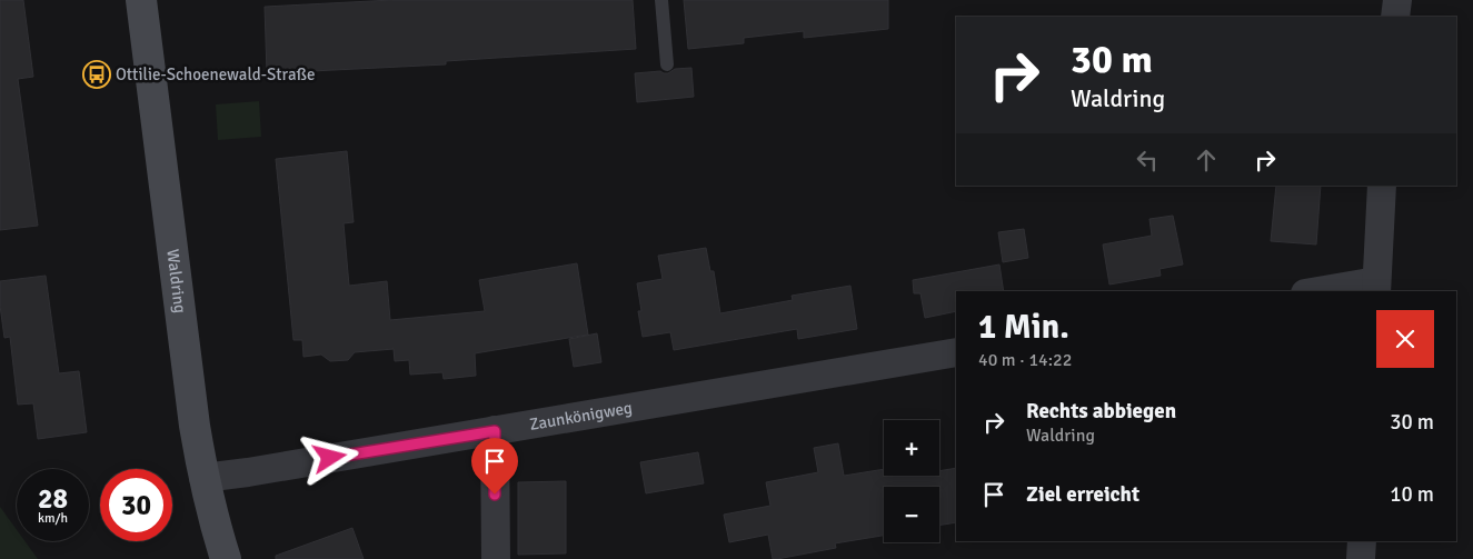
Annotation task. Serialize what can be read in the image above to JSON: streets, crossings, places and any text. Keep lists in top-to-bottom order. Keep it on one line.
{"streets":{"street":["Waldring","Zaunkönigweg"]},"crossings":[["Waldring","Zaunkönigweg"]],"places":{"bus stop":["Ottilie-Schoenewald-Straße"]},"page":{"turn":["30 m","Waldring"],"heading":["1 Min.","40 m · 14:22"],"list":[{"name":"Rechts abbiegen","note":"Waldring","value":"30 m"},{"name":"Ziel erreicht","value":"10 m"}],"map_buttons":["+","−"],"speed":"28 km/h","limit":"30"}}
